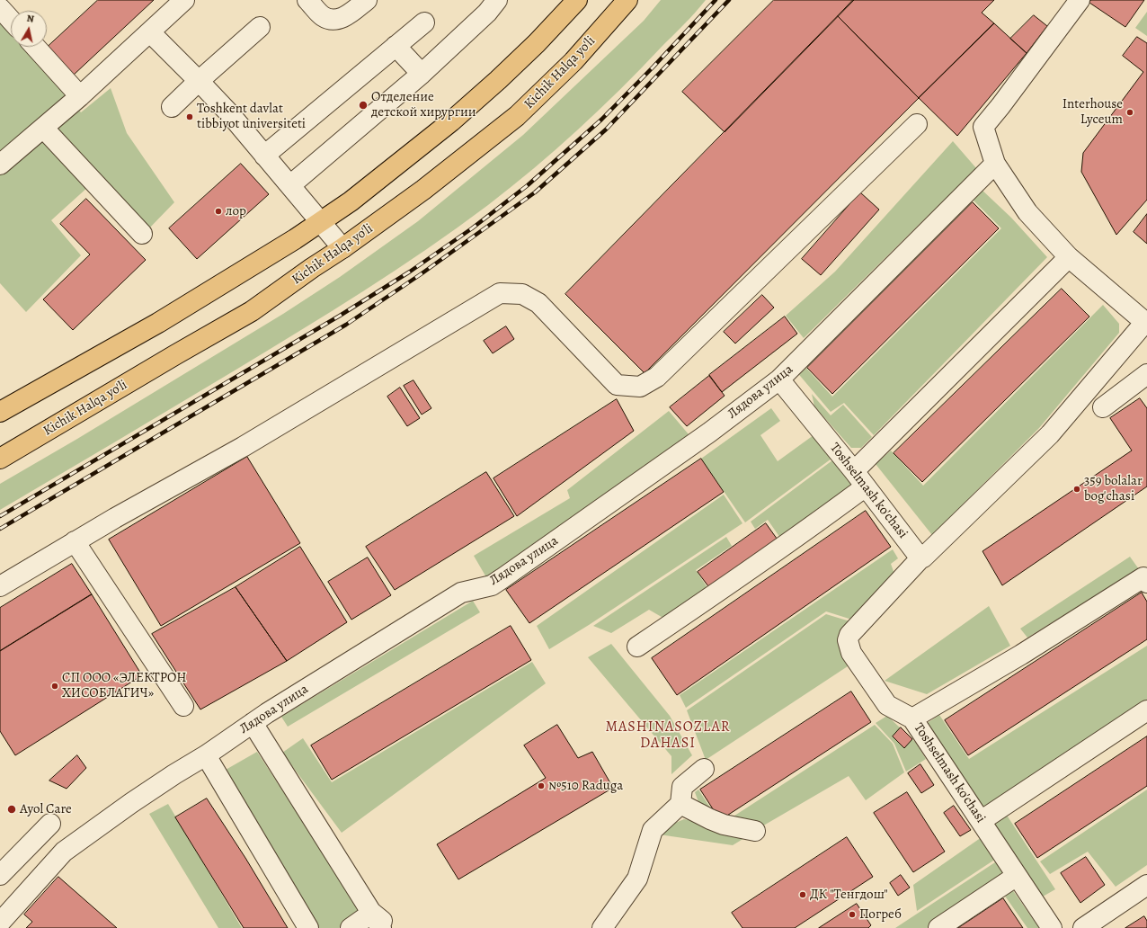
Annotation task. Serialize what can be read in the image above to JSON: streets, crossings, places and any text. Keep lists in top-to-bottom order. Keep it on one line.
{"streets":{"highway":["Kichik Halqa yo'li"],"street":["Лядова улица","Toshselmash ko'chasi"]},"crossings":[["Лядова улица","Toshselmash ko'chasi"]],"districts":["MASHINASOZLAR DAHASI"],"places":["Отделение детской хирургии","Interhouse Lyceum","Toshkent davlat tibbiyot universiteti","лор","359 bolalar bog'chasi","СП ООО «ЭЛЕКТРОН ХИСОБЛАГИЧ»","№510 Raduga","Ayol Care","ДК \"Тенгдош\"","Погреб"],"north":"top"}
